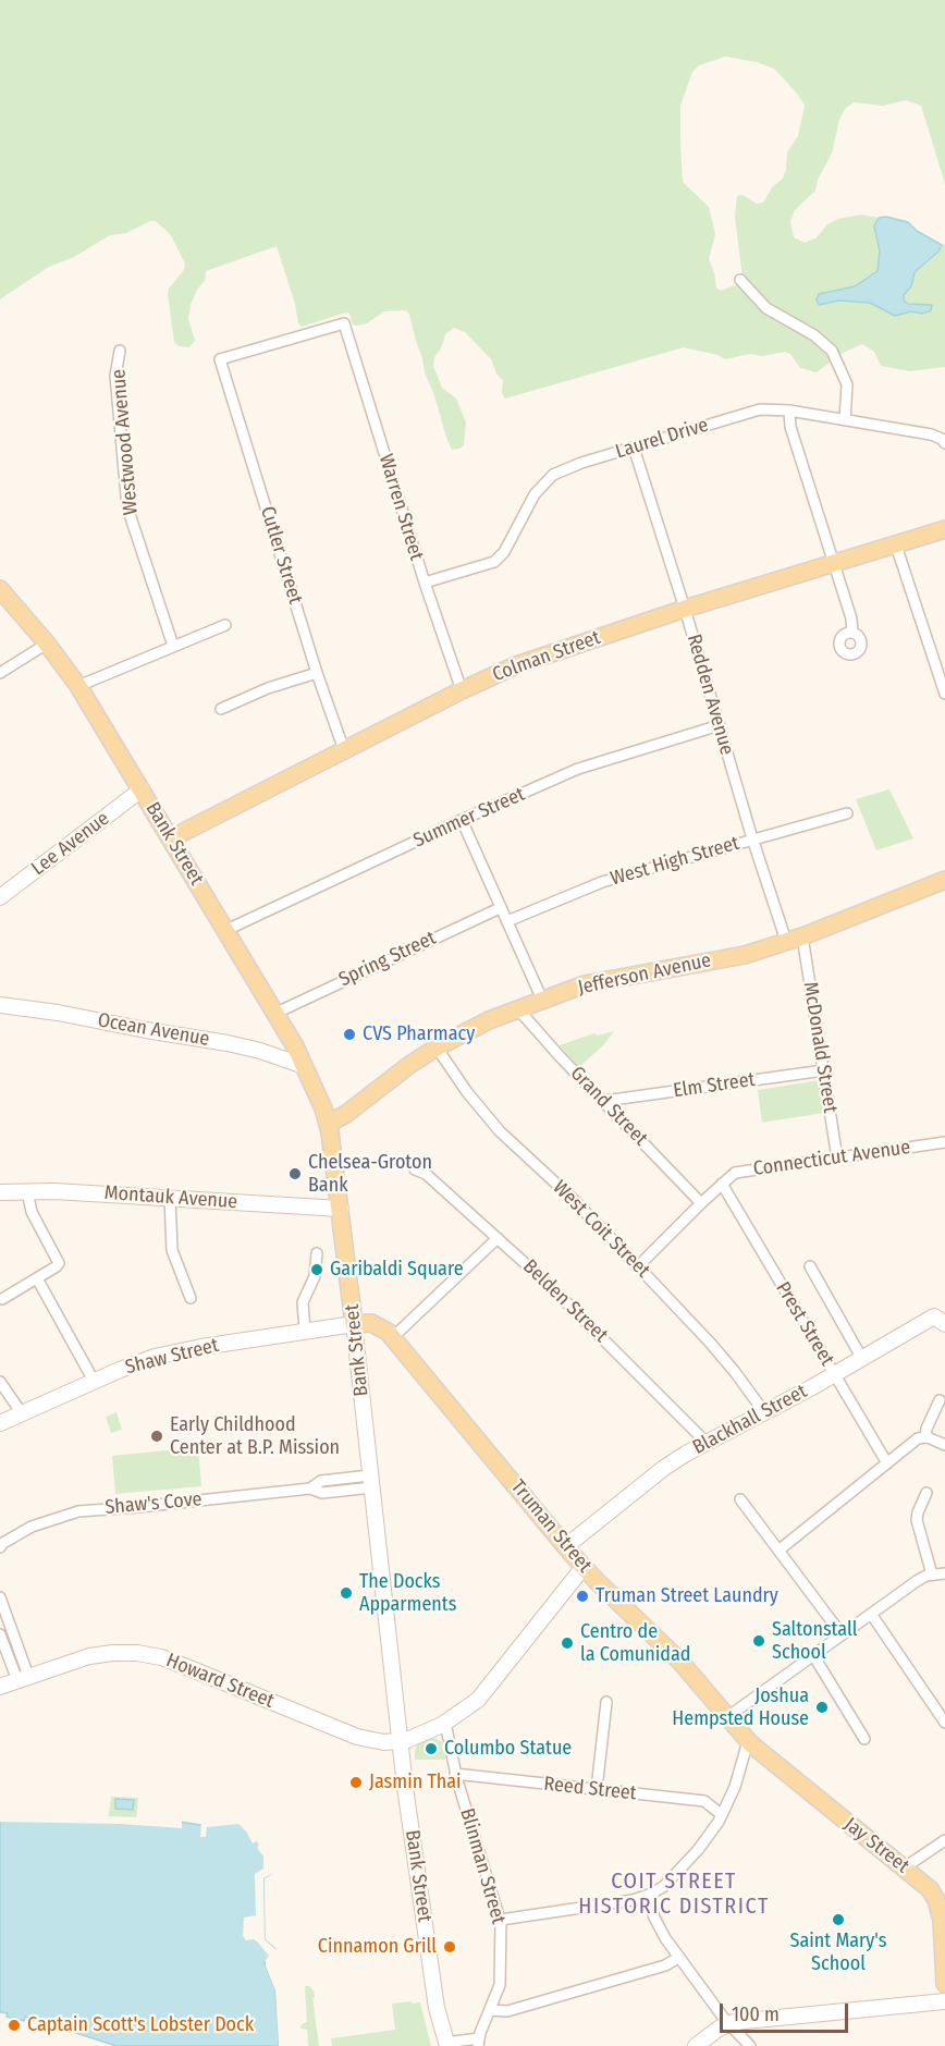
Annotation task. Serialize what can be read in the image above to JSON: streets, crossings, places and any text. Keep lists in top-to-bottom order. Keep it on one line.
{"streets":{"main road":["Colman Street","Lee Avenue","Bank Street","Jefferson Avenue","Ocean Avenue","Montauk Avenue","Shaw Street","Blackhall Street","Truman Street","Howard Street","Jay Street"],"street":["Laurel Drive","Westwood Avenue","Warren Street","Cutler Street","Redden Avenue","Summer Street","West High Street","Spring Street","McDonald Street","Elm Street","Grand Street","Connecticut Avenue","West Coit Street","Belden Street","Prest Street","Shaw's Cove","Reed Street","Blinman Street"]},"crossings":[["Laurel Drive","Warren Street"],["Laurel Drive","Redden Avenue"],["Warren Street","Cutler Street"],["Warren Street","Colman Street"],["Cutler Street","Colman Street"],["Colman Street","Redden Avenue"],["Colman Street","Bank Street"],["Redden Avenue","Summer Street"],["Redden Avenue","West High Street"],["Redden Avenue","Jefferson Avenue"],["Summer Street","Bank Street"],["Lee Avenue","Bank Street"],["Bank Street","Spring Street"],["Bank Street","Jefferson Avenue"],["Bank Street","Ocean Avenue"],["Bank Street","Montauk Avenue"],["Bank Street","Shaw Street"],["Bank Street","Shaw's Cove"],["Bank Street","Truman Street"],["Bank Street","Howard Street"],["Jefferson Avenue","McDonald Street"],["Jefferson Avenue","Grand Street"],["Jefferson Avenue","West Coit Street"],["McDonald Street","Elm Street"],["McDonald Street","Connecticut Avenue"],["Elm Street","Grand Street"],["Grand Street","Connecticut Avenue"],["Connecticut Avenue","West Coit Street"],["Connecticut Avenue","Prest Street"],["West Coit Street","Blackhall Street"],["Belden Street","Blackhall Street"],["Prest Street","Blackhall Street"],["Shaw Street","Truman Street"],["Blackhall Street","Truman Street"],["Truman Street","Jay Street"],["Reed Street","Blinman Street"]],"districts":["COIT STREET HISTORIC DISTRICT"],"places":["CVS Pharmacy","Chelsea-Groton Bank","Garibaldi Square","Early Childhood Center at B.P. Mission","The Docks Apparments","Truman Street Laundry","Saltonstall School","Centro de la Comunidad","Joshua Hempsted House","Columbo Statue","Jasmin Thai","Saint Mary's School","Cinnamon Grill","Captain Scott's Lobster Dock"],"scale_bar":"100 m"}
